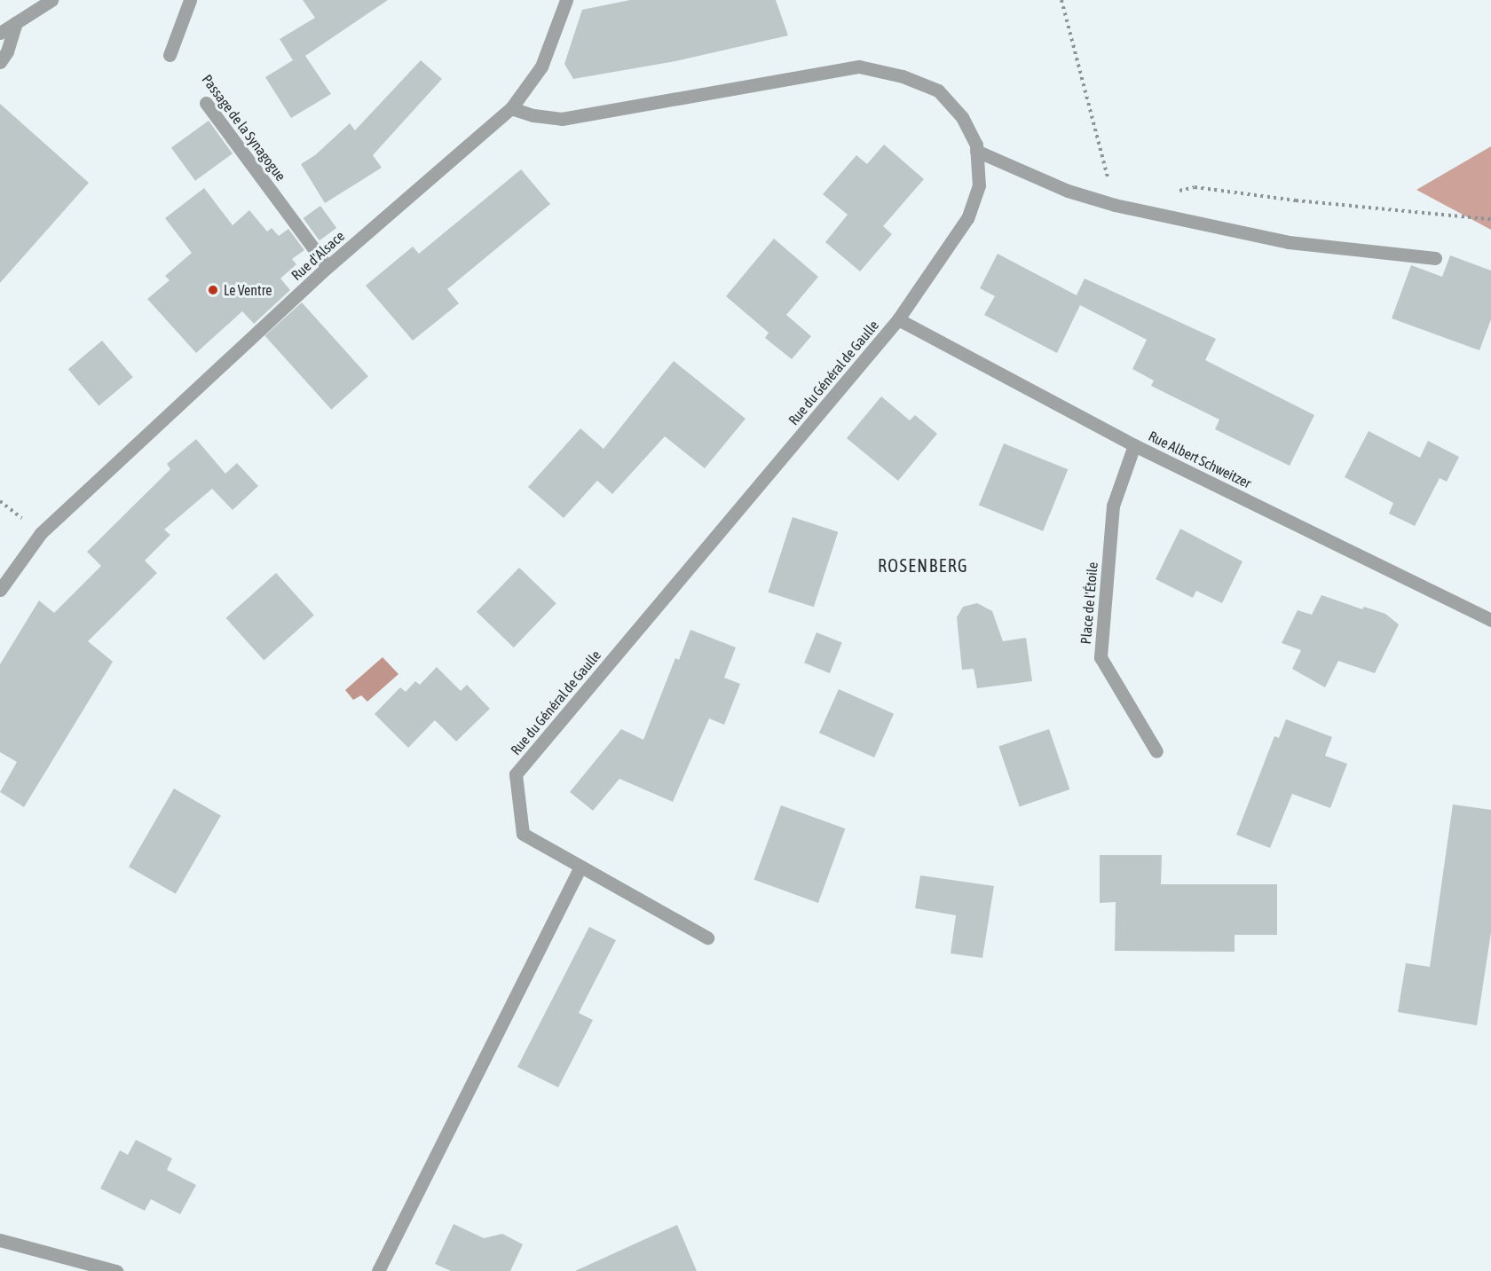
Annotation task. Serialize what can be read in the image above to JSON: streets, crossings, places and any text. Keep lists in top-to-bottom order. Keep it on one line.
{"streets":{"street":["Passage de la Synagogue","Rue d'Alsace","Rue du Général de Gaulle","Rue Albert Schweitzer","Place de l'Étoile"]},"crossings":[["Passage de la Synagogue","Rue d'Alsace"],["Rue d'Alsace","Rue du Général de Gaulle"],["Rue du Général de Gaulle","Rue Albert Schweitzer"],["Rue Albert Schweitzer","Place de l'Étoile"]],"districts":["ROSENBERG"],"places":["Le Ventre"]}
